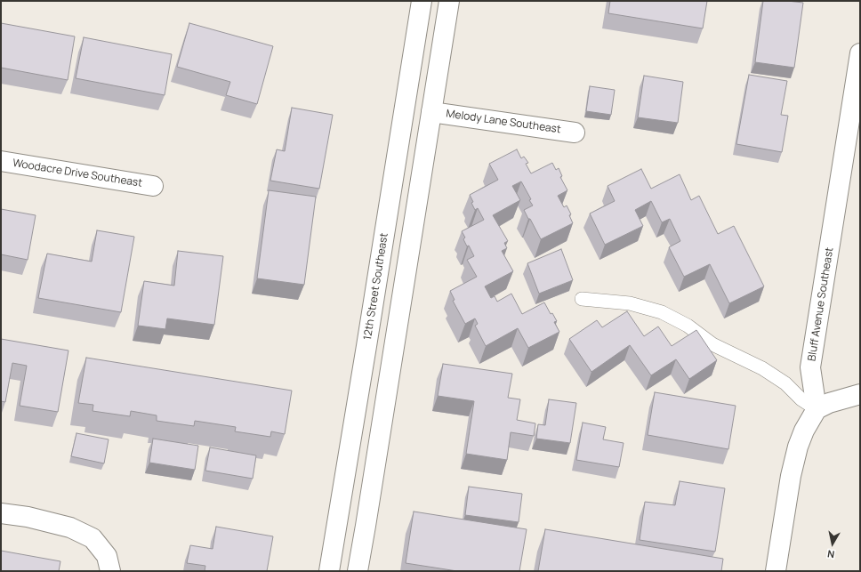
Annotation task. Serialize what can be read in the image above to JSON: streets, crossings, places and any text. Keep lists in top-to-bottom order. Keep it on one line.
{"streets":{"main road":["Melody Lane Southeast","Woodacre Drive Southeast","12th Street Southeast","Bluff Avenue Southeast"]},"north":"bottom"}
